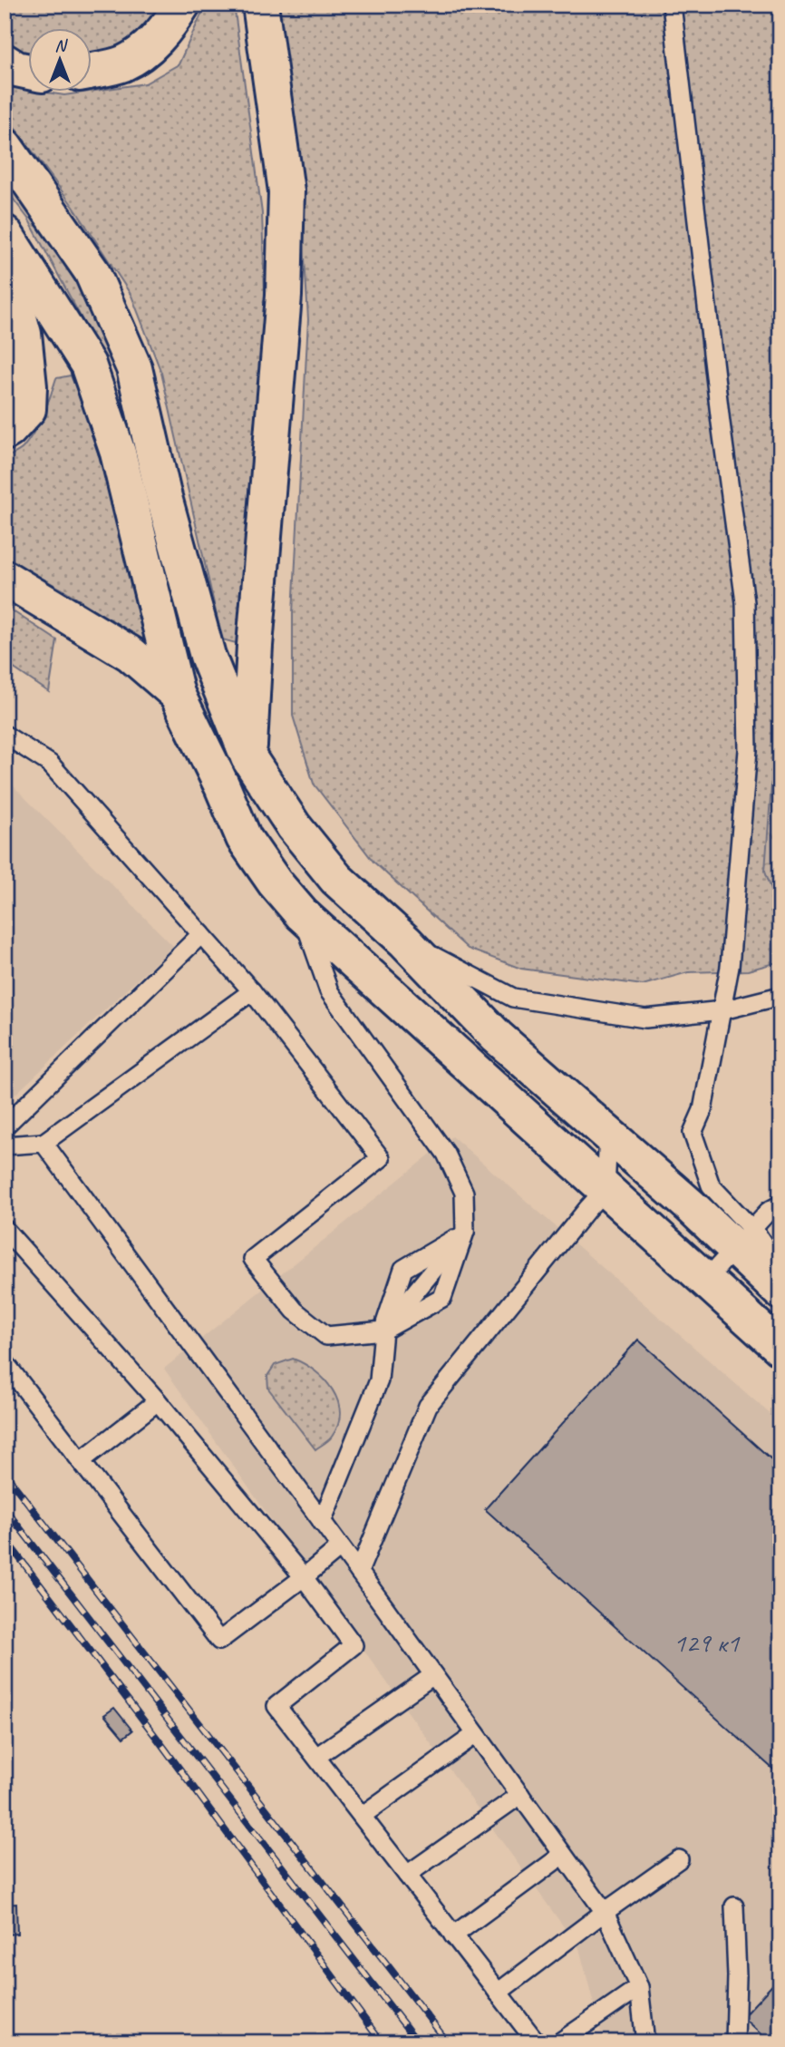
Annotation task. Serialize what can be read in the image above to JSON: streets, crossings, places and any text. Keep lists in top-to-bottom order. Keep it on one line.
{"house_numbers":["129 к1"],"north":"top"}
